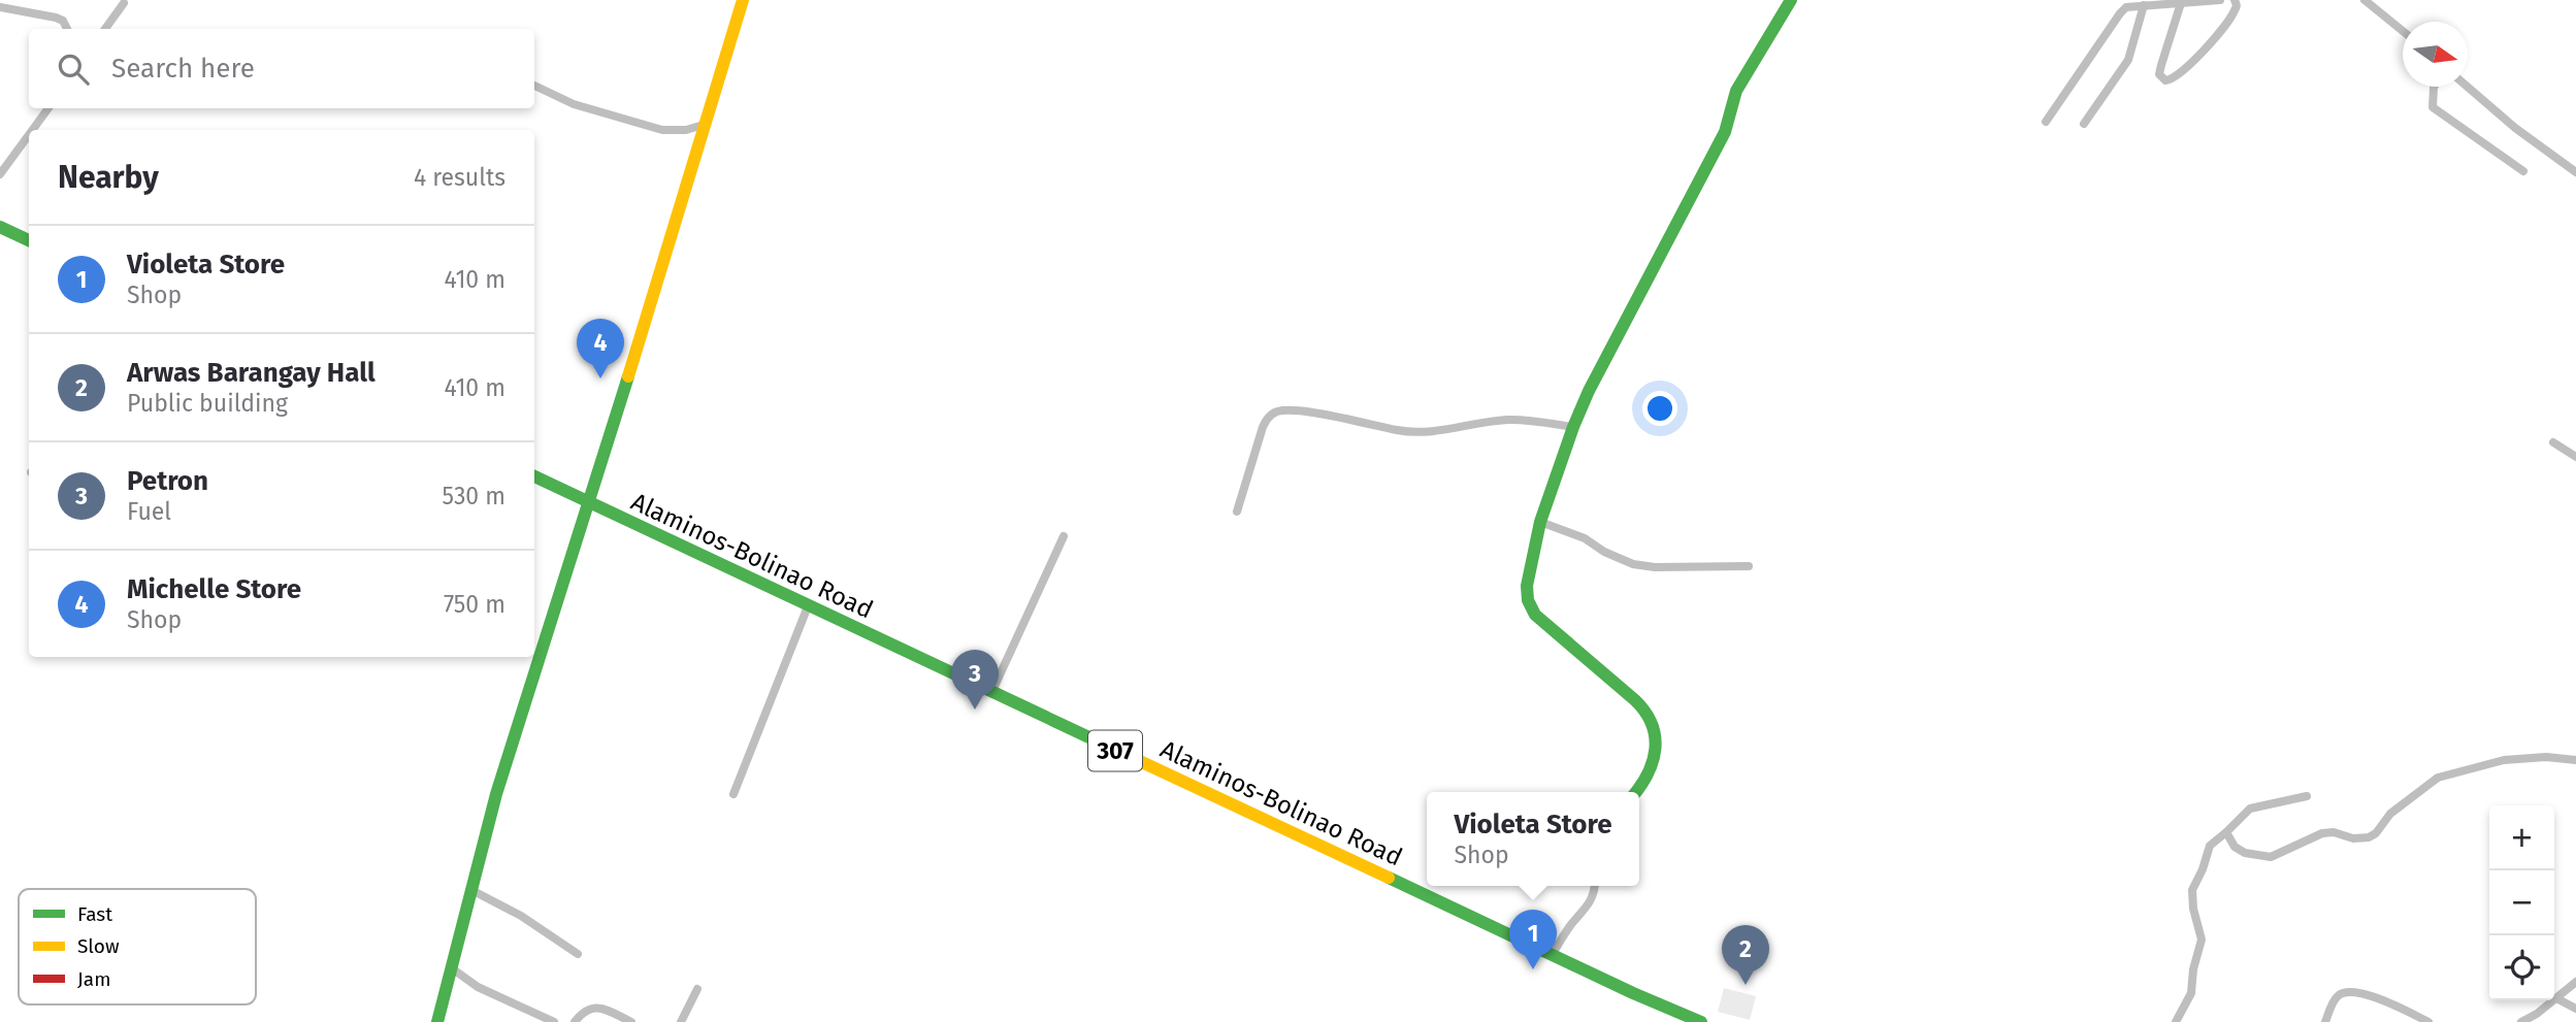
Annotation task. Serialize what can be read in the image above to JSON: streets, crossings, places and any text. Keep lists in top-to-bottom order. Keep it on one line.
{"streets":{"street":["Alaminos-Bolinao Road","307"]},"legend":["Fast","Slow","Jam"],"north":"right","page":{"search":"Search here","heading":["Nearby","4 results"],"list":[{"mark":"1","name":"Violeta Store","note":"Shop","value":"410 m"},{"mark":"2","name":"Arwas Barangay Hall","note":"Public building","value":"410 m"},{"mark":"3","name":"Petron","note":"Fuel","value":"530 m"},{"mark":"4","name":"Michelle Store","note":"Shop","value":"750 m"}],"pins":["4","3","1","2"],"popup":["Violeta Store","Shop"],"map_buttons":["+","−"]}}
